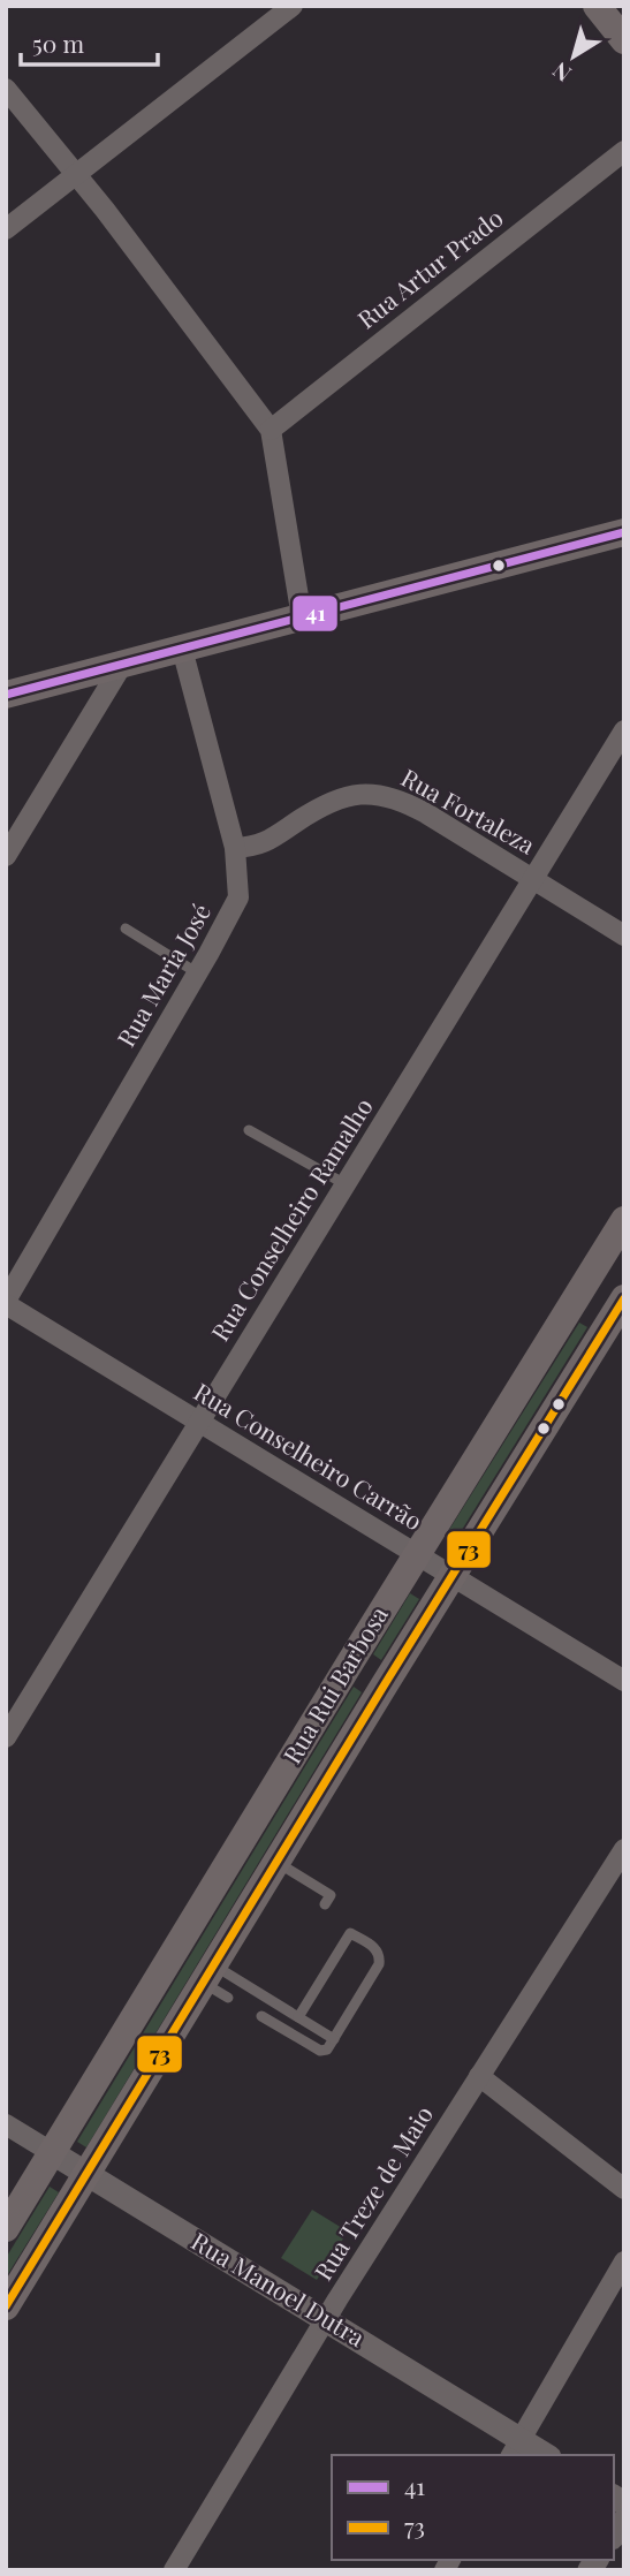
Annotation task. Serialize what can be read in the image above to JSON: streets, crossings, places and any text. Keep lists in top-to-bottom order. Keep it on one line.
{"streets":{"main road":["Rua Rui Barbosa"],"street":["Rua Artur Prado","Rua Fortaleza","Rua Maria José","Rua Conselheiro Ramalho","Rua Conselheiro Carrão","Rua Treze de Maio","Rua Manoel Dutra"]},"crossings":[["Rua Fortaleza","Rua Maria José"],["Rua Fortaleza","Rua Conselheiro Ramalho"],["Rua Maria José","Rua Conselheiro Carrão"],["Rua Conselheiro Ramalho","Rua Conselheiro Carrão"],["Rua Conselheiro Carrão","Rua Rui Barbosa"],["Rua Rui Barbosa","Rua Manoel Dutra"],["Rua Treze de Maio","Rua Manoel Dutra"]],"lines":["transit line 41","transit line 73"],"legend":["41","73"],"scale_bar":"50 m","north":"bottom left"}
